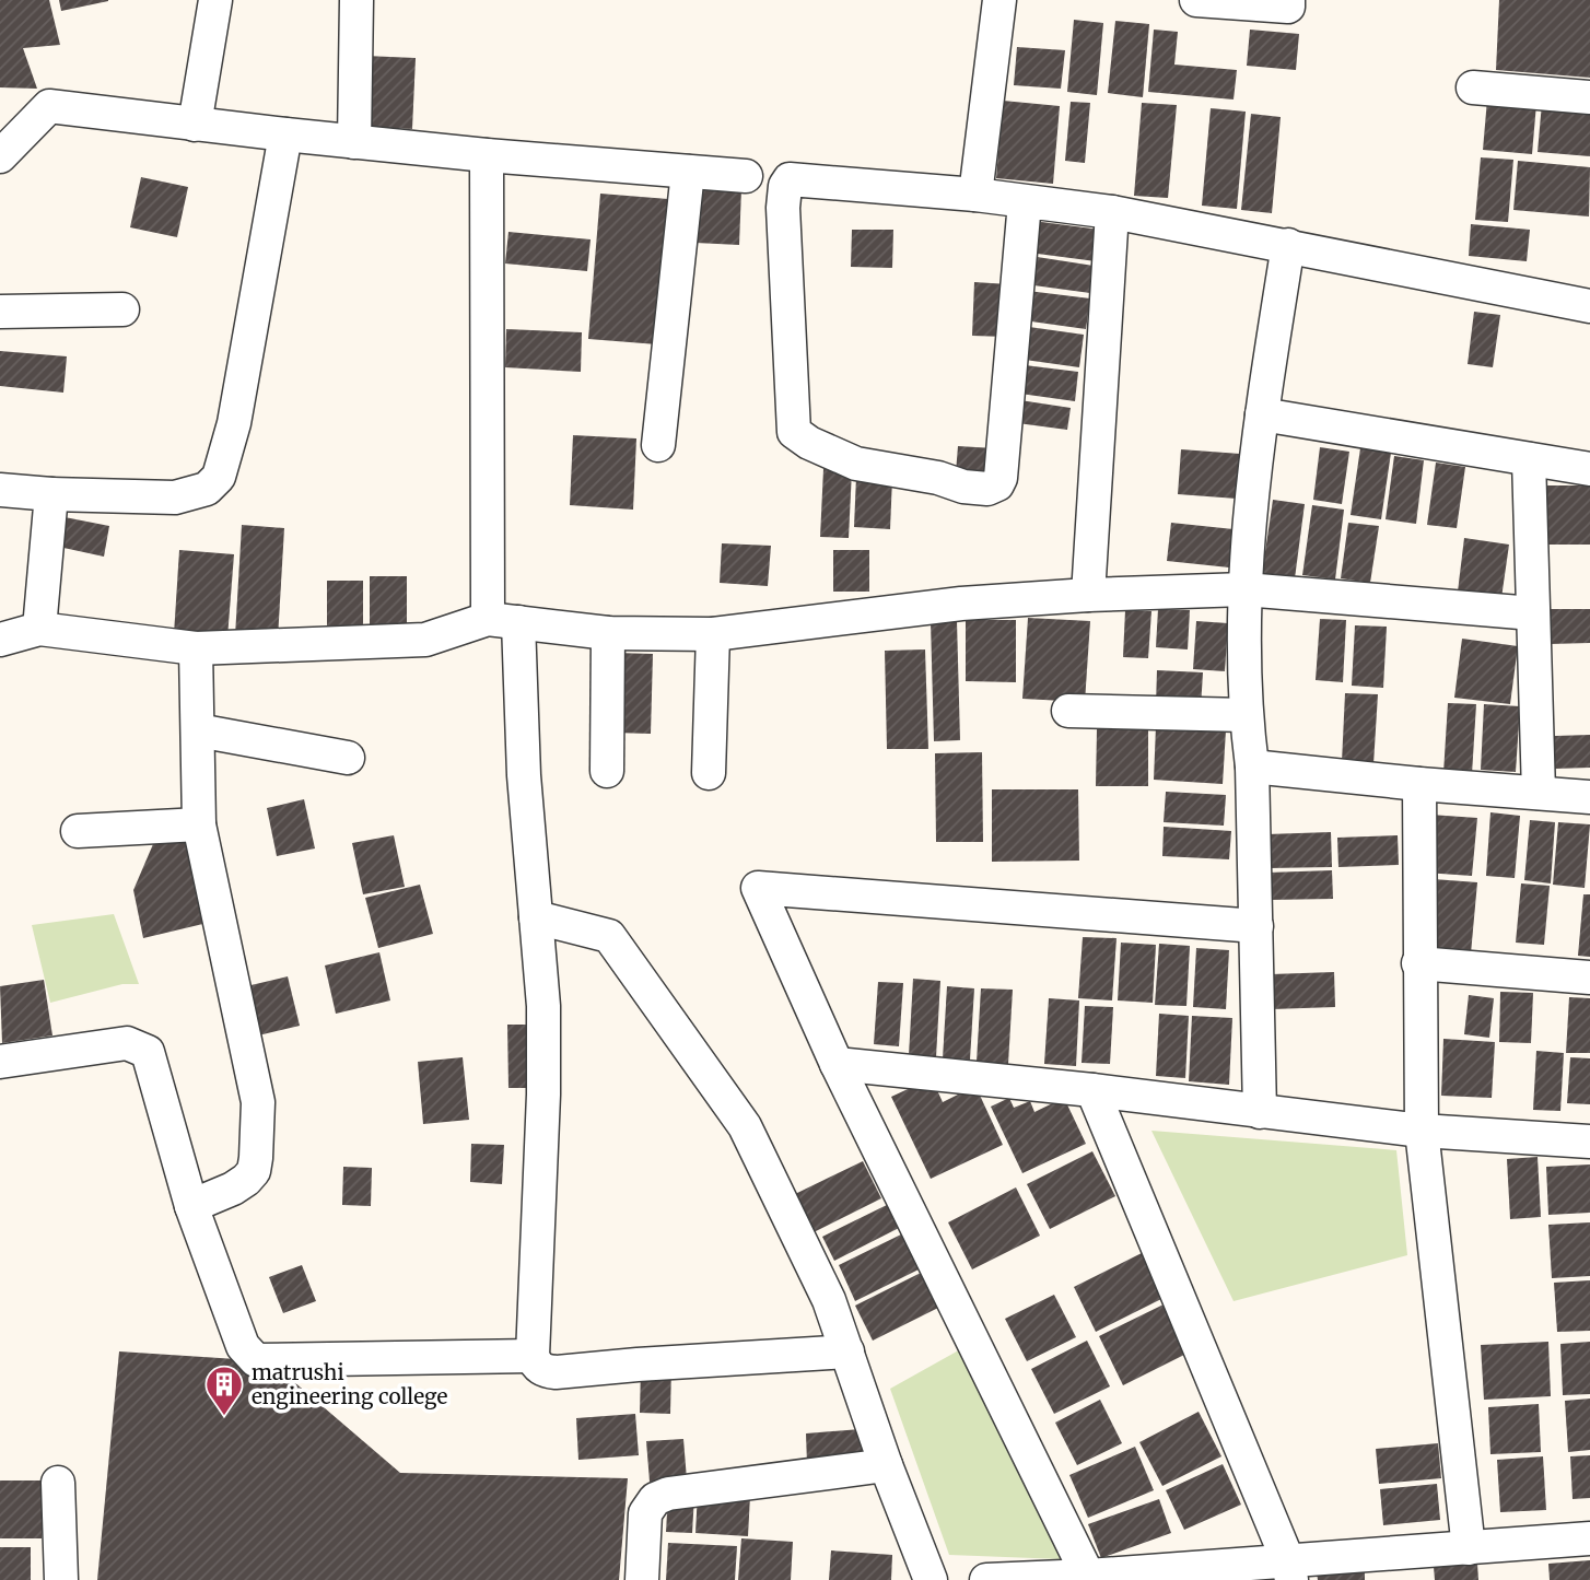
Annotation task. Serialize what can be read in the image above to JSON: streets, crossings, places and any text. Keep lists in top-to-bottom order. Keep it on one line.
{"places":{"building":["matrushi engineering college"]}}
